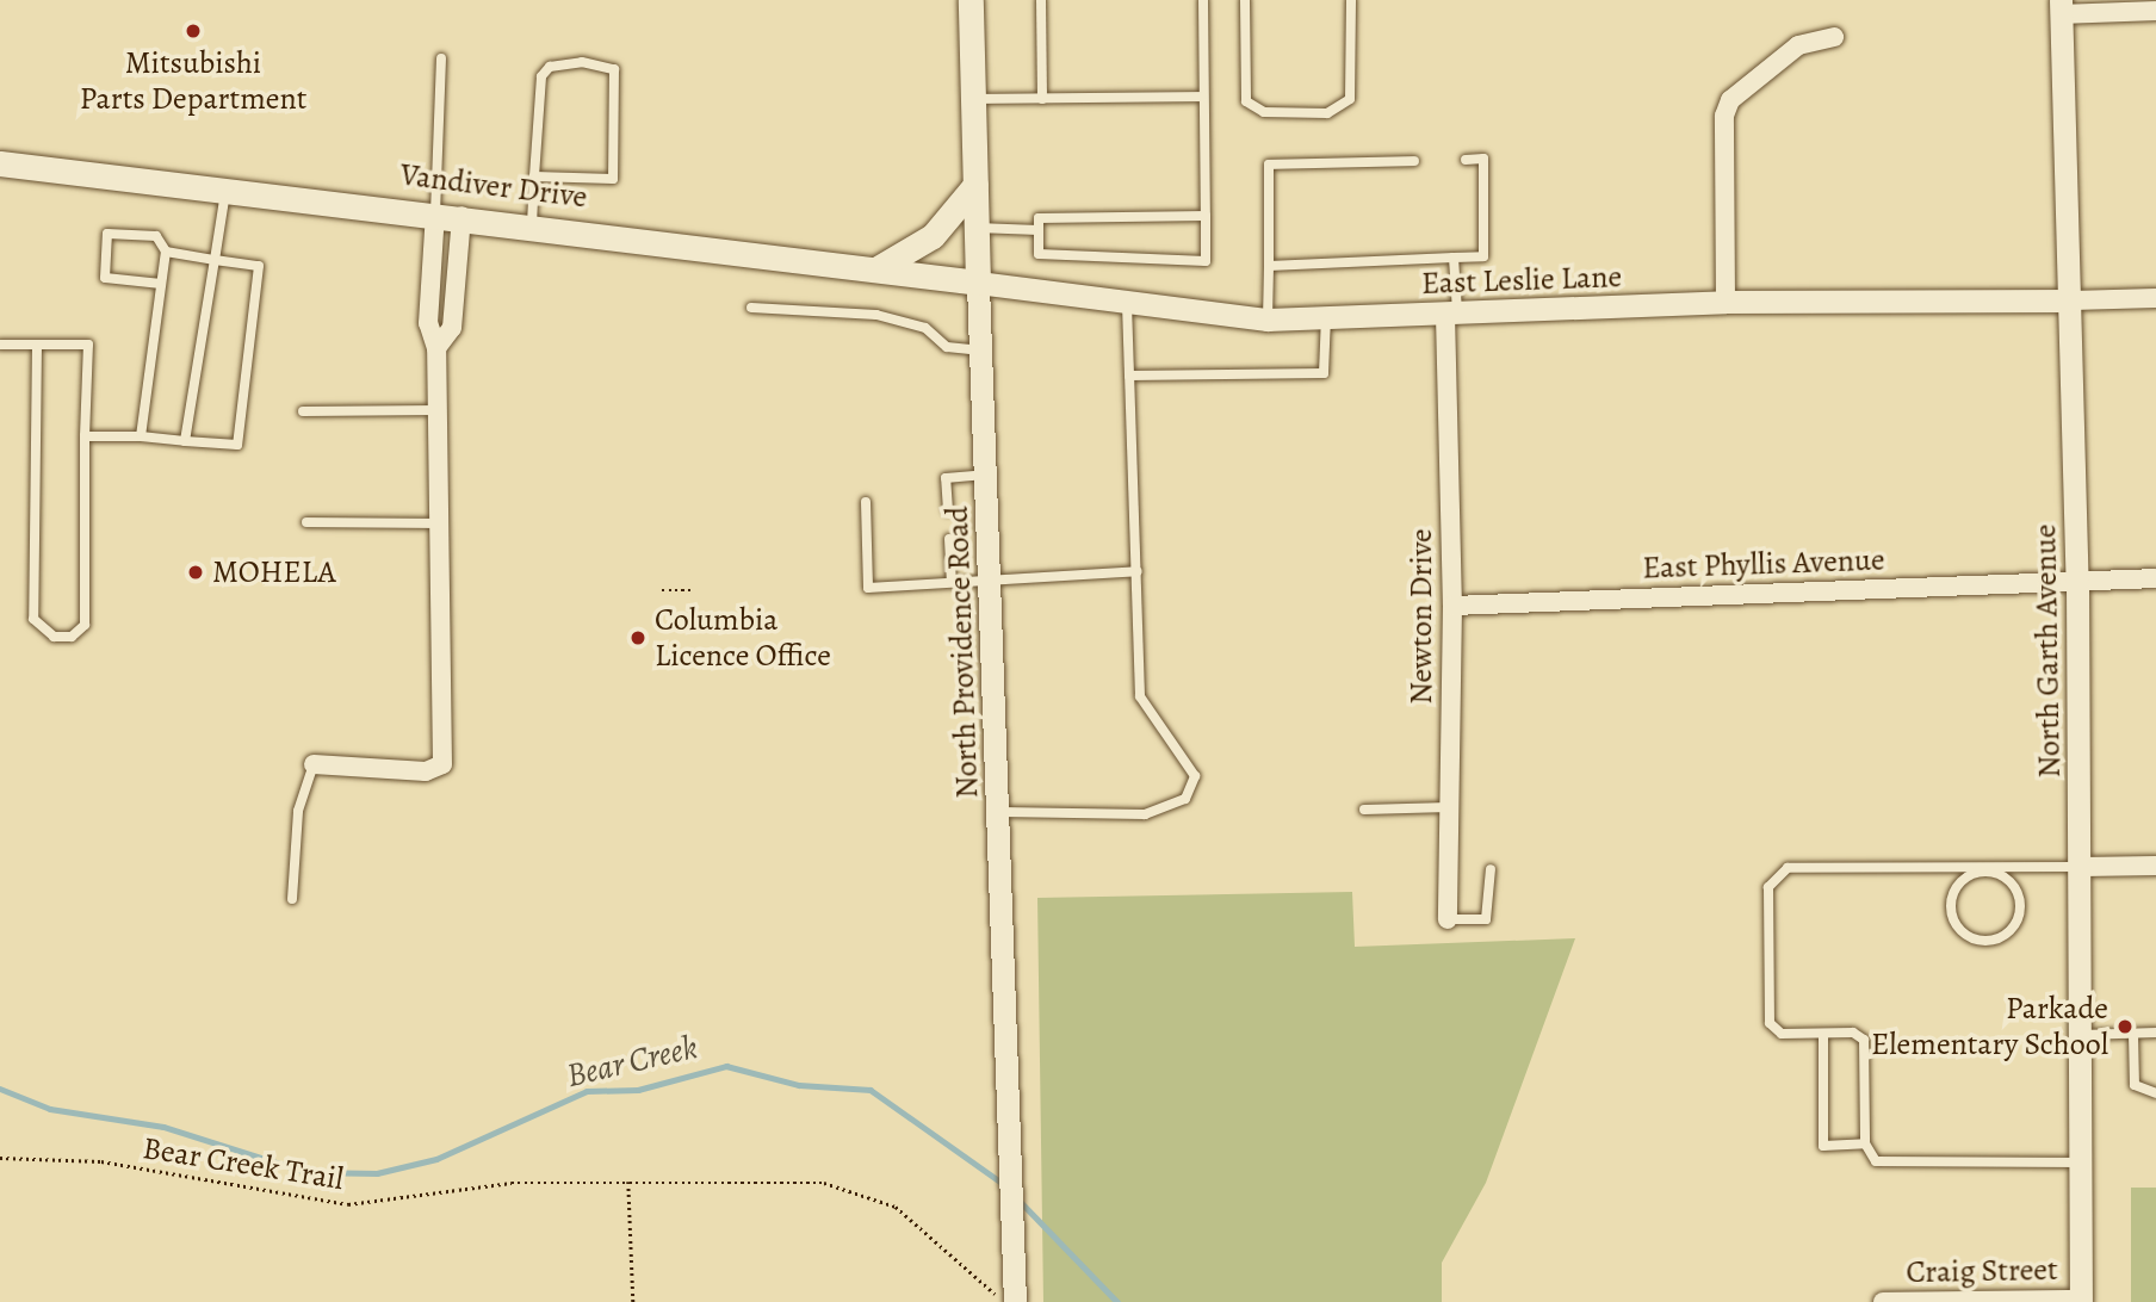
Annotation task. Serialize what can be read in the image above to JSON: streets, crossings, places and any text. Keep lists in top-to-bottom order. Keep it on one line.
{"streets":{"main road":["Vandiver Drive","North Providence Road"],"street":["East Leslie Lane","East Phyllis Avenue","Newton Drive","North Garth Avenue","Craig Street"],"path":["Bear Creek Trail"]},"crossings":[["Vandiver Drive","East Leslie Lane"],["Vandiver Drive","North Providence Road"],["East Leslie Lane","Newton Drive"],["East Leslie Lane","North Garth Avenue"],["East Leslie Lane","North Providence Road"],["East Phyllis Avenue","Newton Drive"],["East Phyllis Avenue","North Garth Avenue"],["North Garth Avenue","Craig Street"]],"water":["Bear Creek"],"places":["Mitsubishi Parts Department","MOHELA","Columbia Licence Office","Parkade Elementary School"]}
